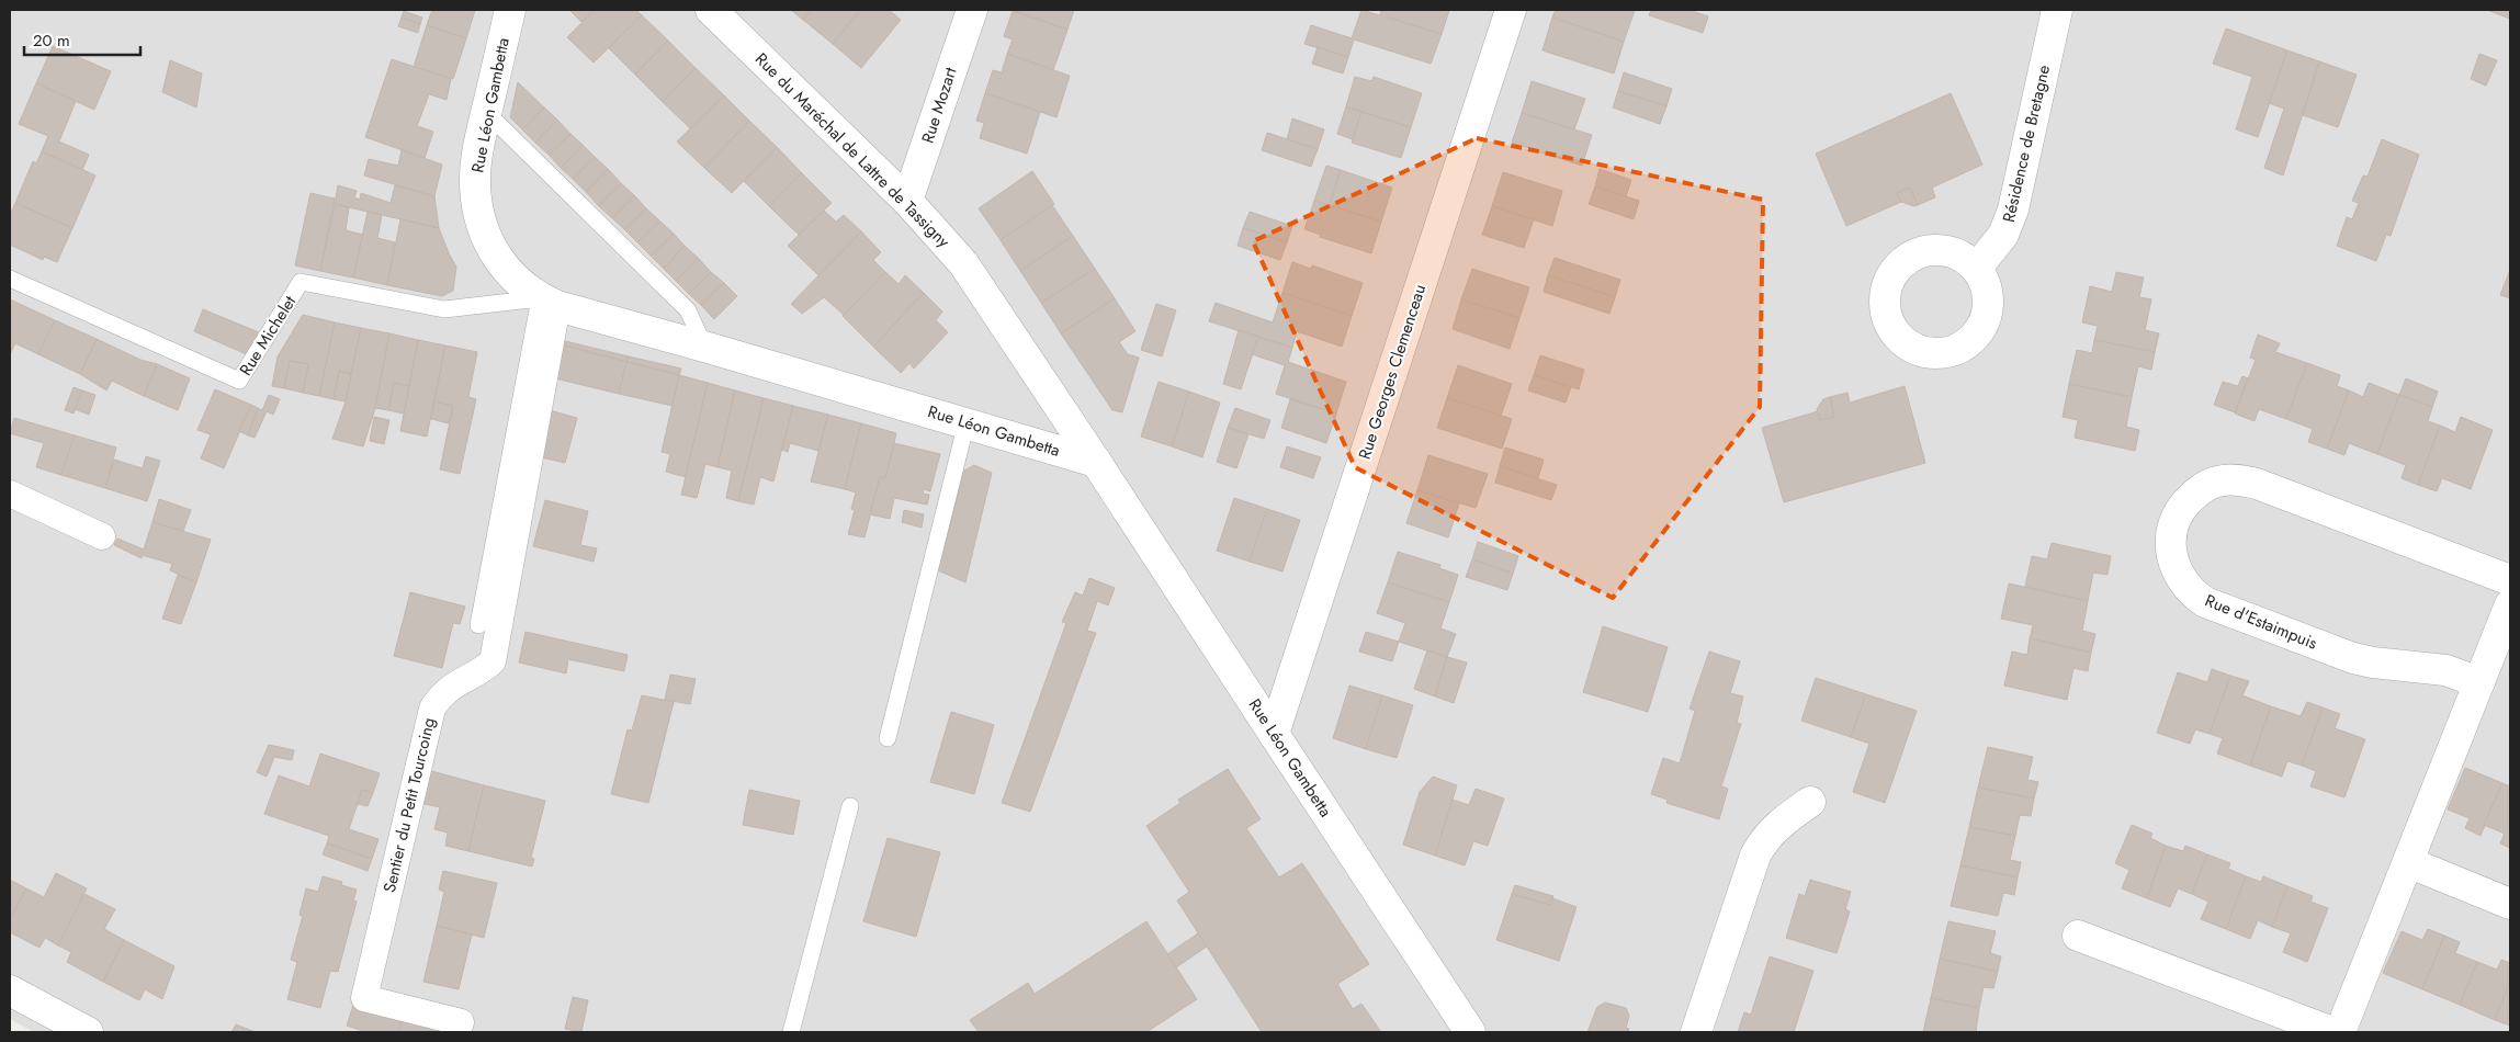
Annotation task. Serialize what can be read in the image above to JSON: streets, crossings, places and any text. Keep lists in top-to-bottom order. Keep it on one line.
{"streets":{"street":["Rue Léon Gambetta","Rue Mozart","Résidence de Bretagne","Rue du Maréchal de Lattre de Tassigny","Rue Georges Clemenceau","Rue d'Estaimpuis","Sentier du Petit Tourcoing"],"lane":["Rue Michelet"]},"crossings":[["Rue Léon Gambetta","Rue du Maréchal de Lattre de Tassigny"],["Rue Léon Gambetta","Rue Michelet"],["Rue Léon Gambetta","Rue Georges Clemenceau"],["Rue Léon Gambetta","Sentier du Petit Tourcoing"],["Rue Mozart","Rue du Maréchal de Lattre de Tassigny"],["Rue Michelet","Sentier du Petit Tourcoing"]],"scale_bar":"20 m"}
